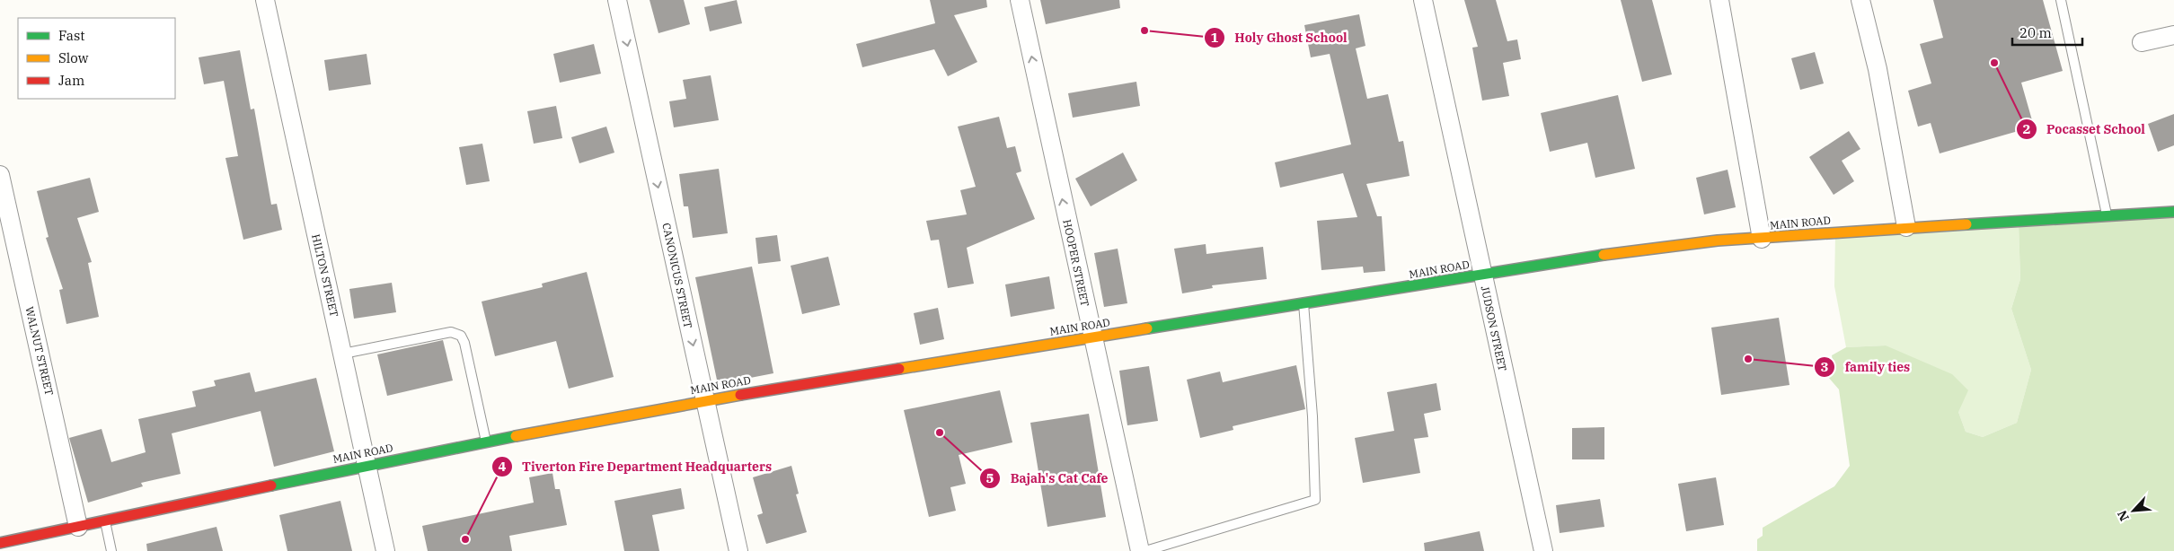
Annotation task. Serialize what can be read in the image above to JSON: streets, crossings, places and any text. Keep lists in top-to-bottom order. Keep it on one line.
{"streets":{"main road":["MAIN ROAD"],"street":["HOOPER STREET","HILTON STREET","CANONICUS STREET","JUDSON STREET","WALNUT STREET"]},"crossings":[["MAIN ROAD","HOOPER STREET"],["MAIN ROAD","HILTON STREET"],["MAIN ROAD","CANONICUS STREET"],["MAIN ROAD","JUDSON STREET"],["MAIN ROAD","WALNUT STREET"]],"one_way":["HOOPER STREET","CANONICUS STREET"],"places":["Holy Ghost School","Pocasset School","family ties","Bajah's Cat Cafe","Tiverton Fire Department Headquarters"],"legend":["Fast","Slow","Jam"],"scale_bar":"20 m","north":"bottom left"}
